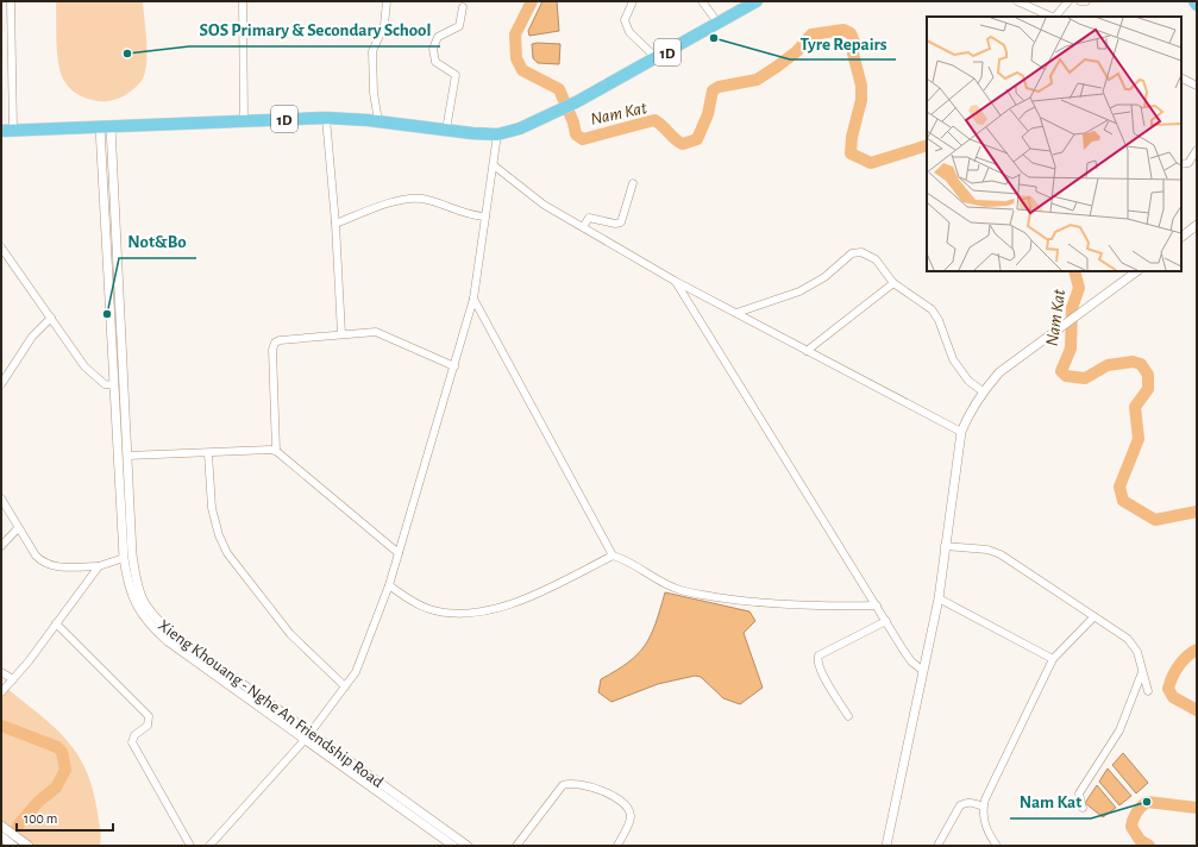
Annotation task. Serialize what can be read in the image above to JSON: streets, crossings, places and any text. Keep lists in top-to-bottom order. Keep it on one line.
{"streets":{"highway":["1D"],"street":["Xieng Khouang - Nghe An Friendship Road"]},"crossings":[["1D","Xieng Khouang - Nghe An Friendship Road"]],"water":["Nam Kat"],"places":["Tyre Repairs","SOS Primary & Secondary School","Not&Bo","Nam Kat"],"scale_bar":"100 m"}
